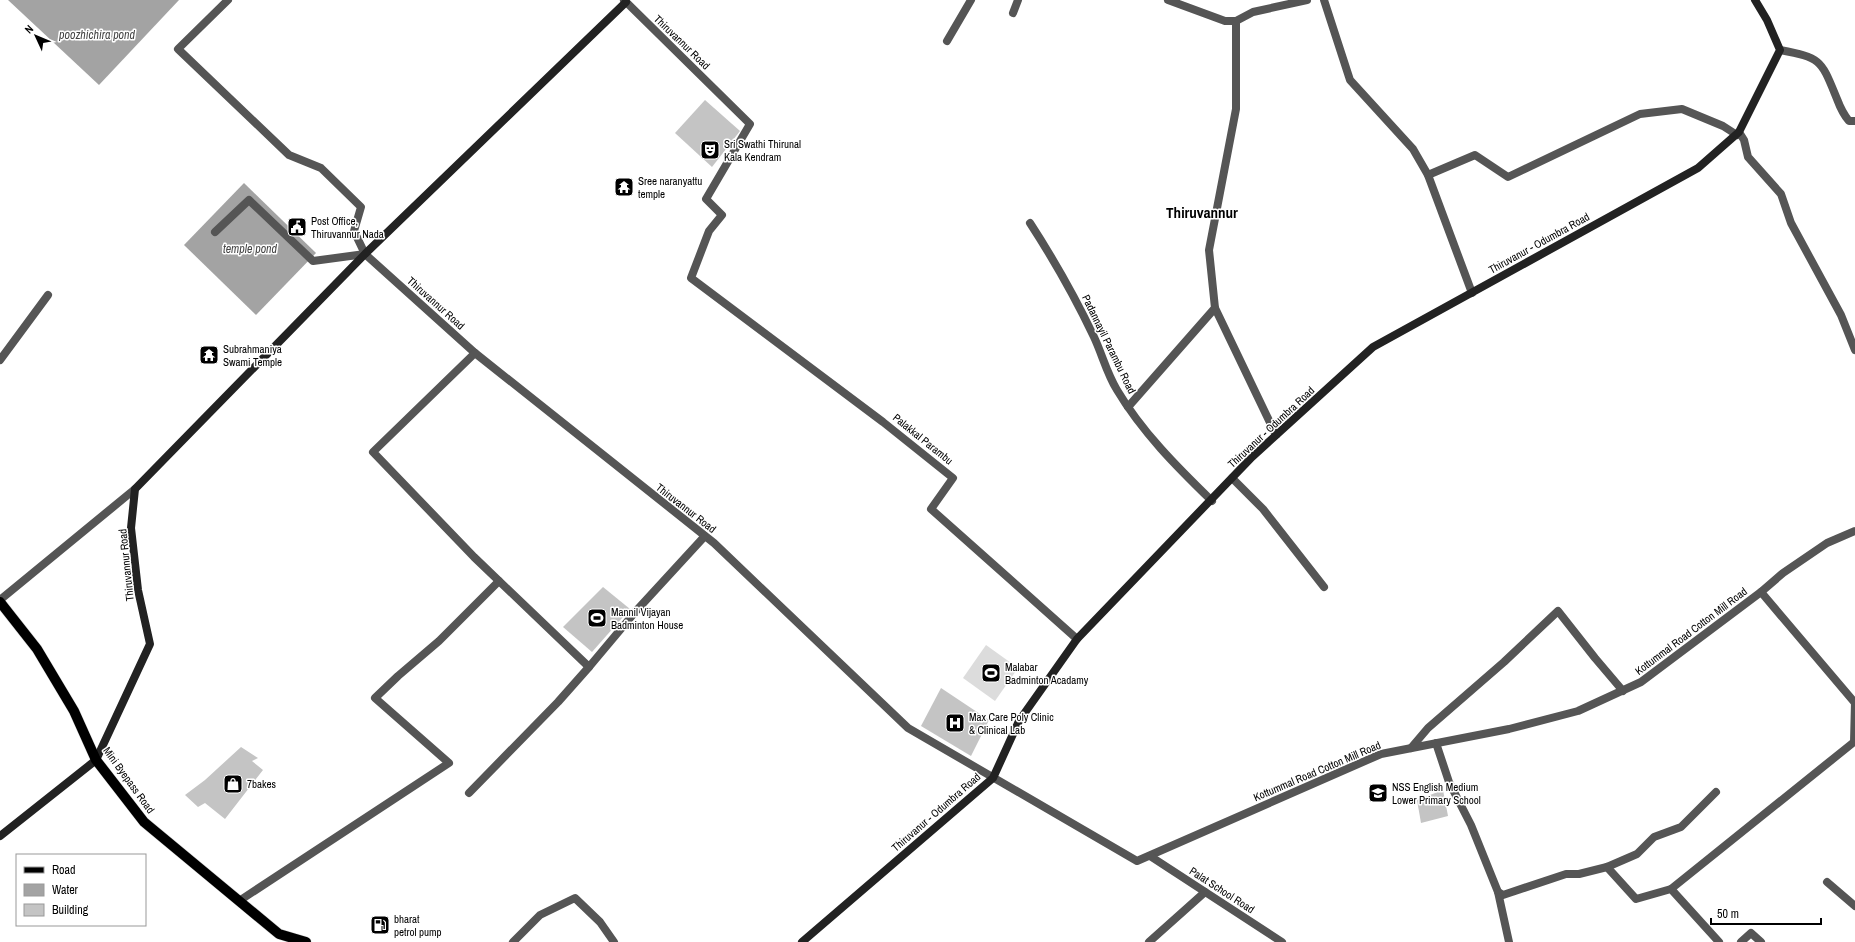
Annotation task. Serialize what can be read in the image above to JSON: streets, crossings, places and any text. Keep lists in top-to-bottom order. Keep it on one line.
{"streets":{"main road":["Thiruvannur Road","Thiruvanur - Odumbra Road","Mini Byepass Road"],"street":["Padannayil Parambu Road","Palakkal Parambu","Kottummal Road Cotton Mill Road","Palat School Road"]},"crossings":[["Thiruvannur Road","Thiruvanur - Odumbra Road"],["Thiruvannur Road","Palakkal Parambu"],["Thiruvannur Road","Kottummal Road Cotton Mill Road"],["Thiruvannur Road","Mini Byepass Road"],["Thiruvanur - Odumbra Road","Padannayil Parambu Road"],["Thiruvanur - Odumbra Road","Palakkal Parambu"],["Thiruvanur - Odumbra Road","Kottummal Road Cotton Mill Road"],["Kottummal Road Cotton Mill Road","Palat School Road"]],"districts":["Thiruvannur"],"water":["poozhichira pond","temple pond"],"places":{"theatre":["Sri Swathi Thirunal Kala Kendram"],"temple":["Sree naranyattu temple","Subrahmaniya Swami Temple"],"public building":["Post Office, Thiruvannur Nada"],"sports":["Mannil Vijayan Badminton House","Malabar Badminton Acadamy"],"hospital":["Max Care Poly Clinic & Clinical Lab"],"shop":["7bakes"],"school or university":["NSS English Medium Lower Primary School"],"fuel station":["bharat petrol pump"]},"legend":["Road","Water","Building"],"scale_bar":"50 m","north":"top left"}
